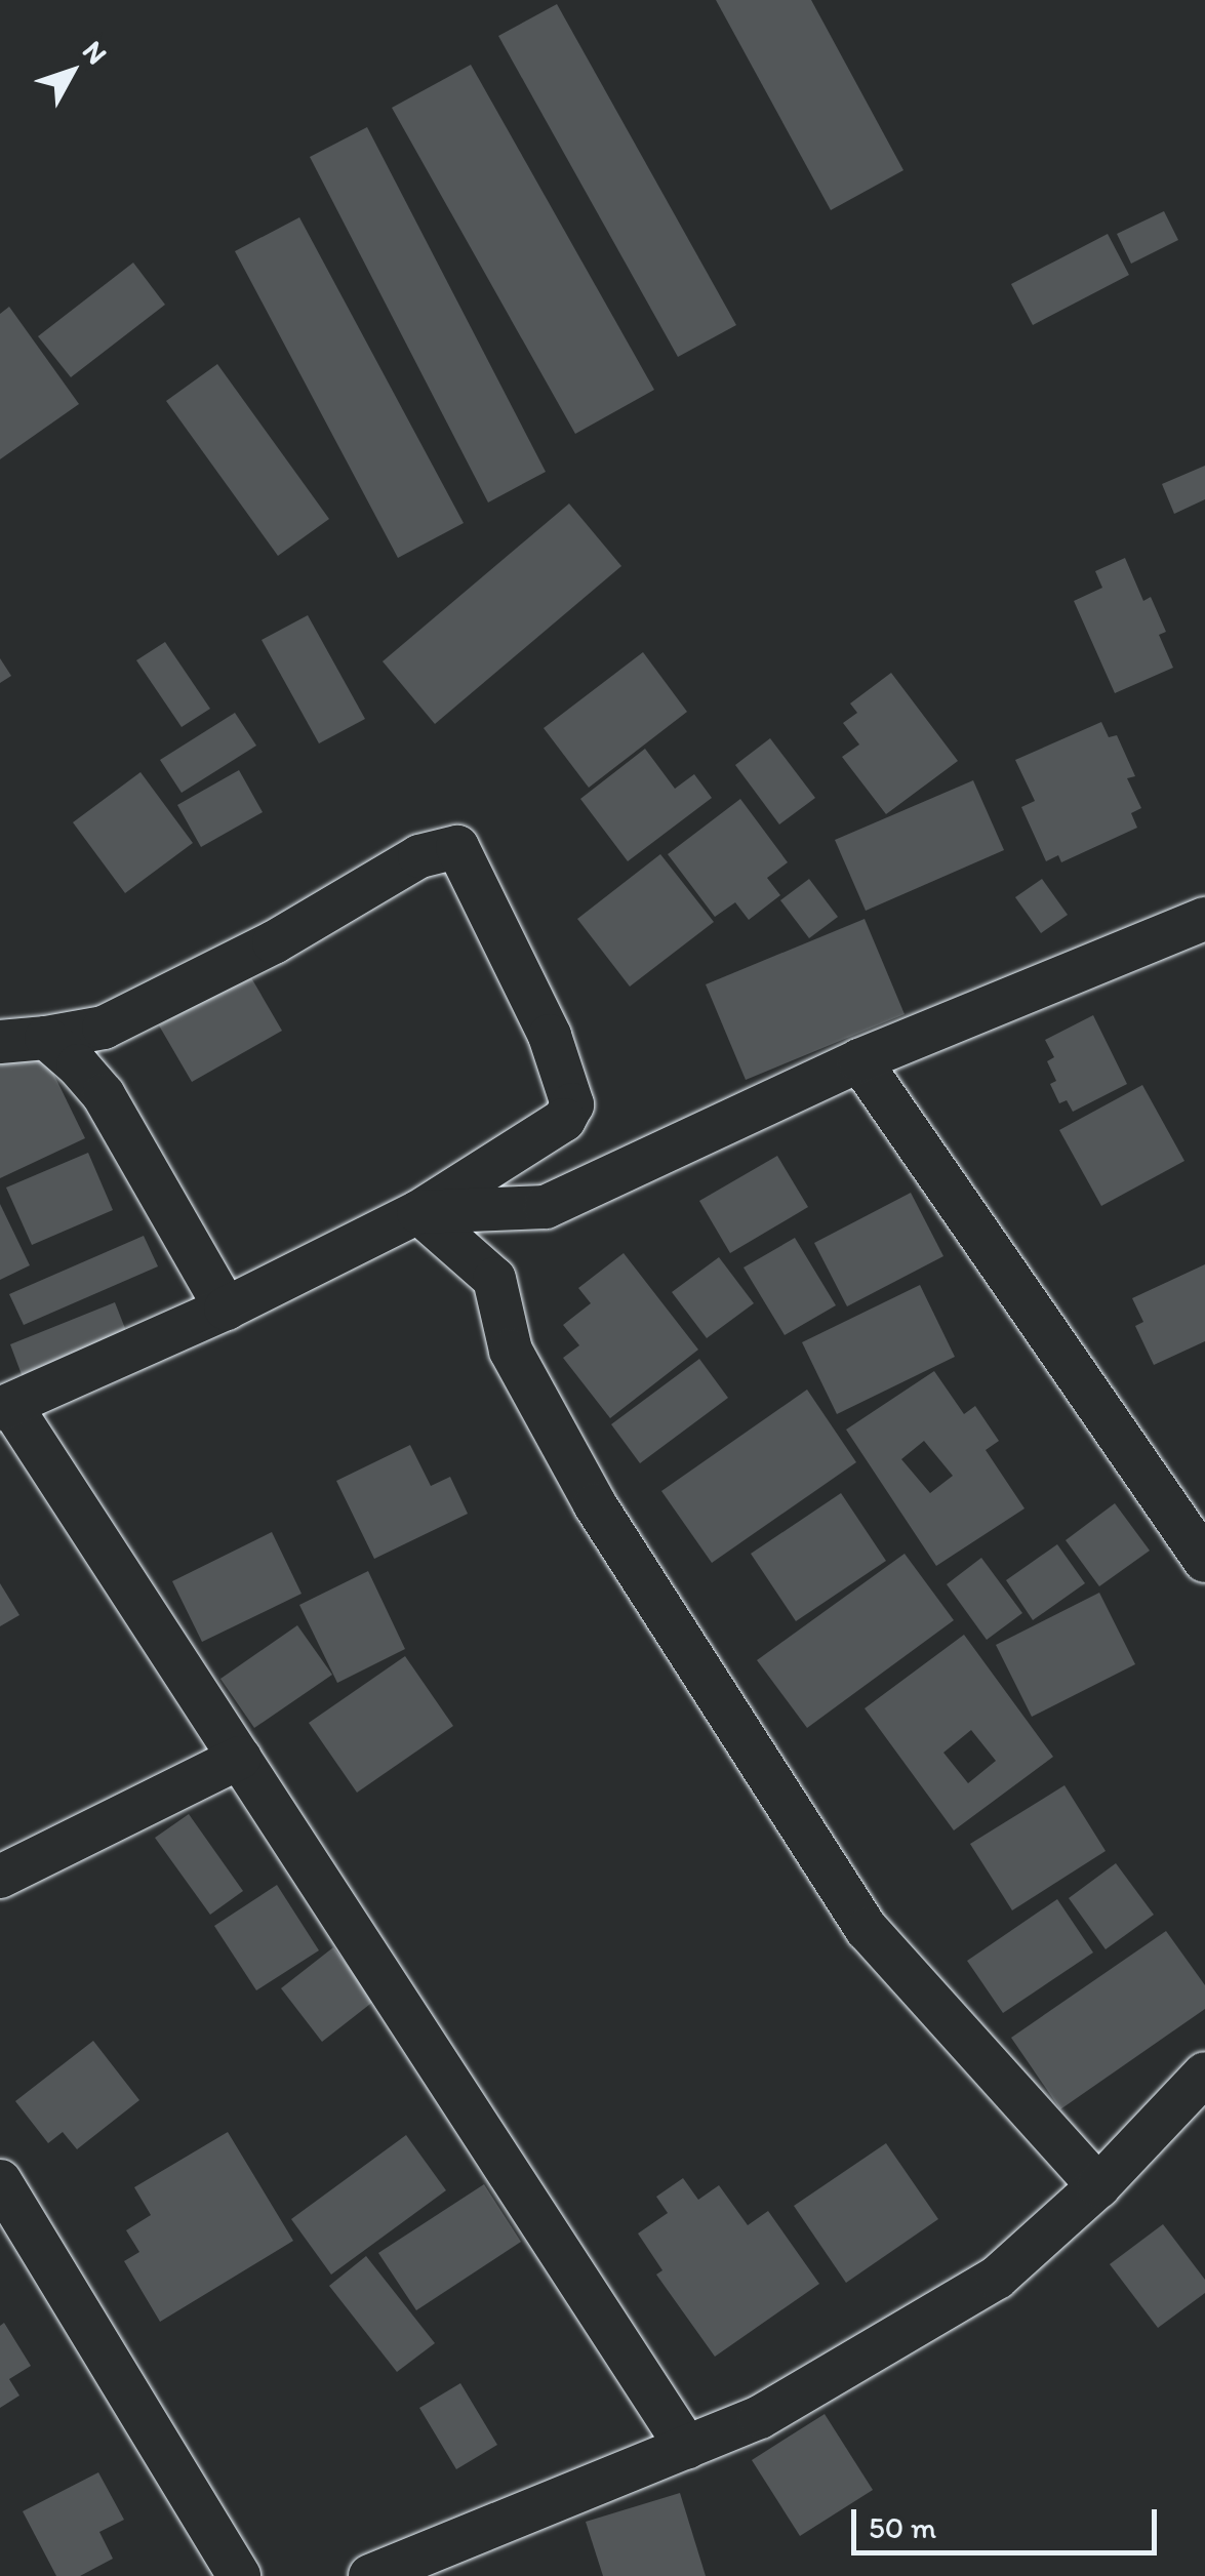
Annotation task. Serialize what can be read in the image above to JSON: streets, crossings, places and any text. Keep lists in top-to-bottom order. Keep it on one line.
{"scale_bar":"50 m","north":"top right"}
